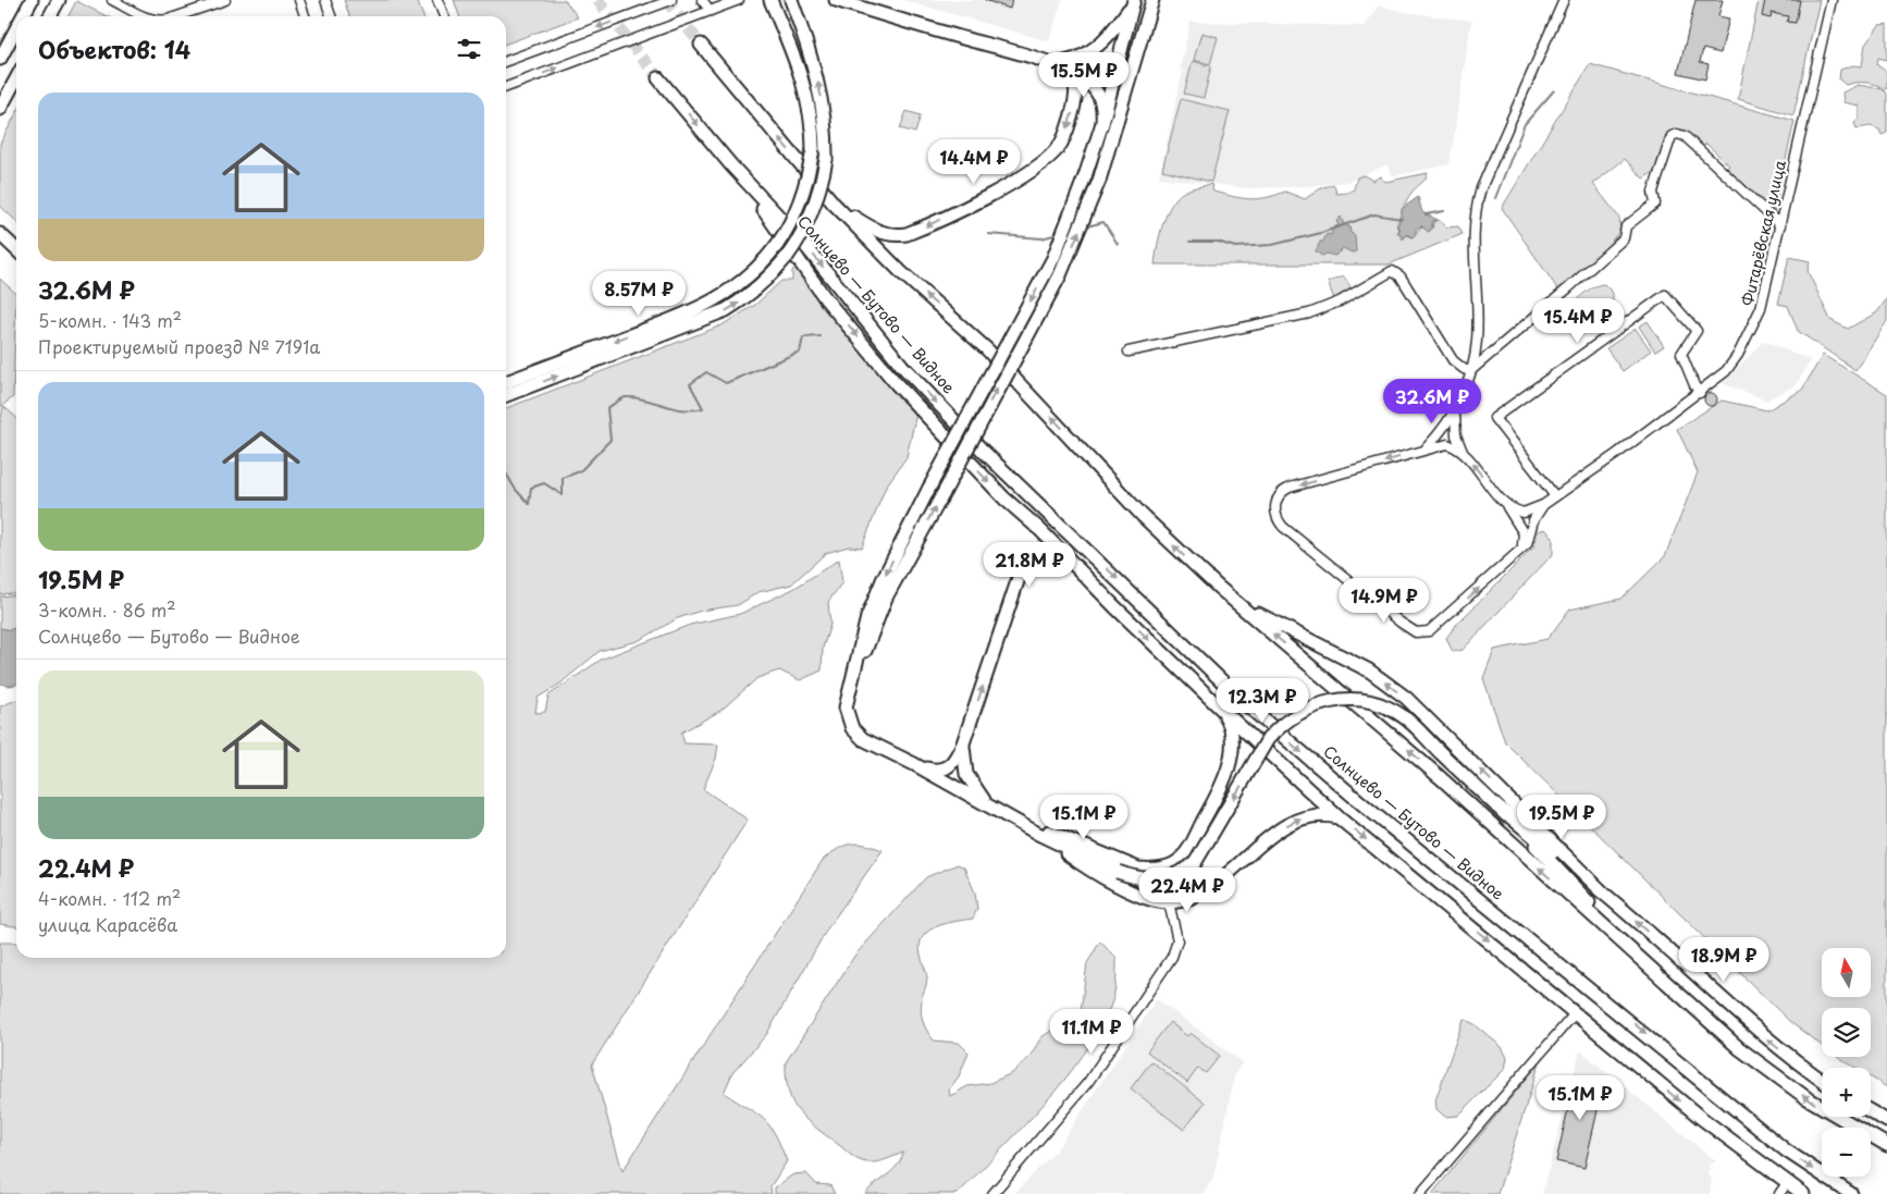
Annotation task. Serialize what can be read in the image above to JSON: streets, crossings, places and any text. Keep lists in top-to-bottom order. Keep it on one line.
{"streets":{"main road":["Солнцево — Бутово — Видное"],"street":["Фитарёвская улица"]},"north":"top","page":{"heading":"Объектов: 14","price":["15.5M ₽","14.4M ₽","8.57M ₽","15.4M ₽","32.6M ₽","21.8M ₽","14.9M ₽","12.3M ₽","15.1M ₽","19.5M ₽","22.4M ₽","18.9M ₽","11.1M ₽","15.1M ₽"],"list":[{"name":"32.6M ₽","note":"5-комн. · 143 m² · Проектируемый проезд № 7191а"},{"name":"19.5M ₽","note":"3-комн. · 86 m² · Солнцево — Бутово — Видное"},{"name":"22.4M ₽","note":"4-комн. · 112 m² · улица Карасёва"}],"map_buttons":["+","−"]}}
